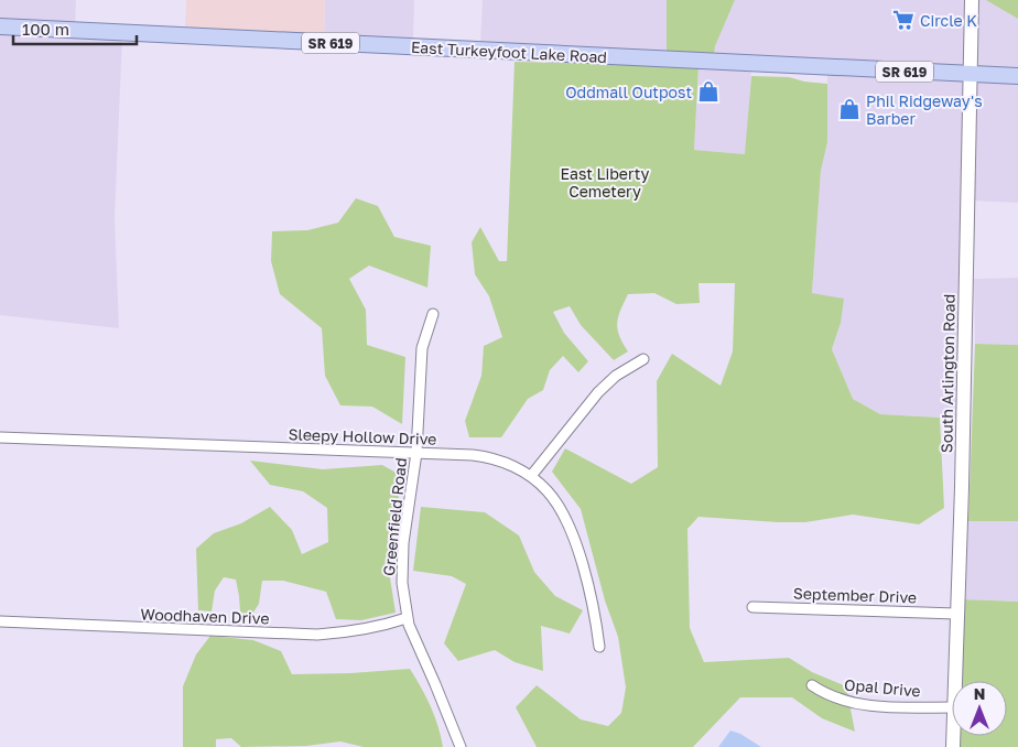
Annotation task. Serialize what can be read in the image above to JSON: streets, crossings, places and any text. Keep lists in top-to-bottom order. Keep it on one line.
{"streets":{"main road":["SR 619","East Turkeyfoot Lake Road","South Arlington Road"],"street":["Sleepy Hollow Drive","Greenfield Road","September Drive","Woodhaven Drive","Opal Drive"]},"crossings":[["East Turkeyfoot Lake Road","South Arlington Road"],["South Arlington Road","September Drive"],["Sleepy Hollow Drive","Greenfield Road"],["Greenfield Road","Woodhaven Drive"]],"parks":["East Liberty Cemetery"],"places":{"supermarket":["Circle K"],"shop":["Oddmall Outpost","Phil Ridgeway's Barber"]},"scale_bar":"100 m","north":"top"}
